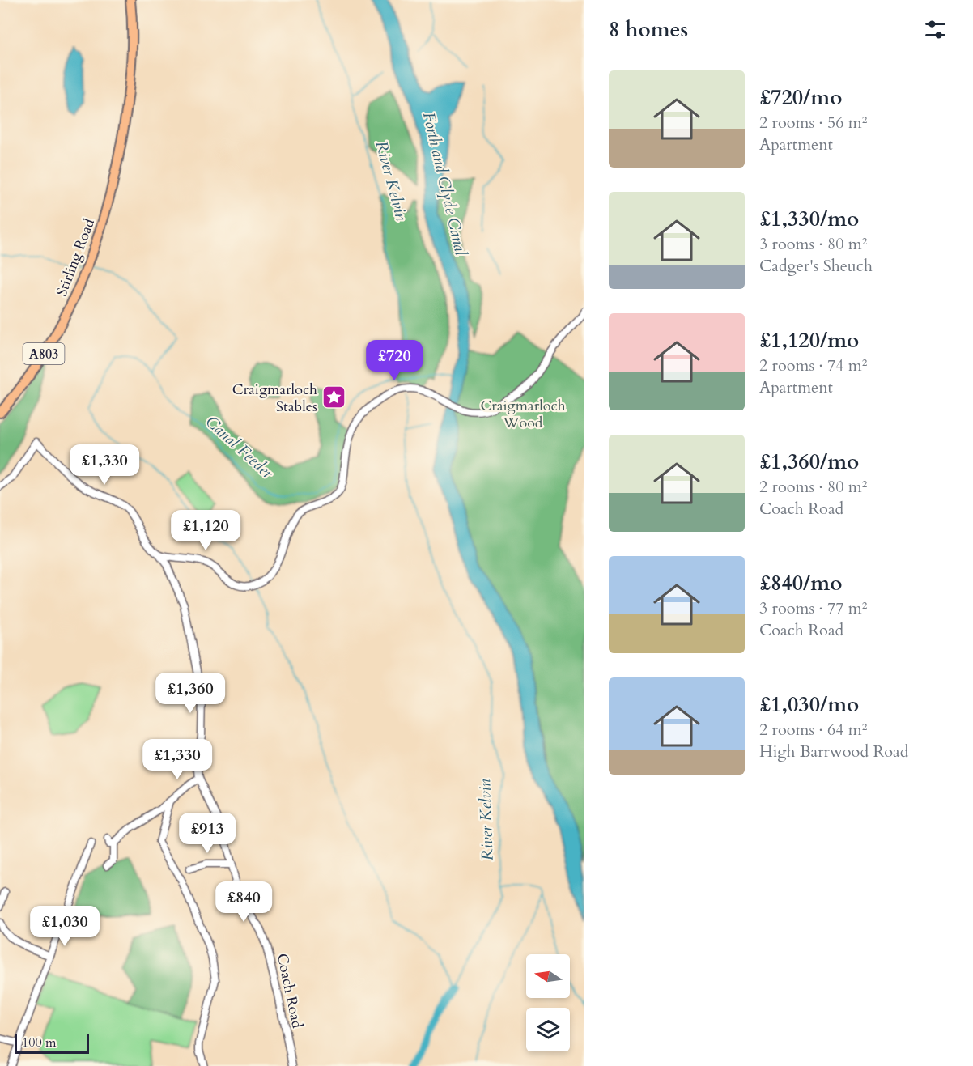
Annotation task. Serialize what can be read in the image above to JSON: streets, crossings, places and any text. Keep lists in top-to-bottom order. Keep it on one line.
{"streets":{"main road":["Stirling Road","A803"],"street":["Coach Road"]},"water":["River Kelvin","Forth and Clyde Canal","Canal Feeder"],"parks":["Craigmarloch Wood"],"places":{"place":["Craigmarloch Stables"]},"scale_bar":"100 m","north":"left","page":{"heading":"8 homes","list":[{"name":"£720/mo","note":"2 rooms · 56 m² · Apartment"},{"name":"£1,330/mo","note":"3 rooms · 80 m² · Cadger's Sheuch"},{"name":"£1,120/mo","note":"2 rooms · 74 m² · Apartment"},{"name":"£1,360/mo","note":"2 rooms · 80 m² · Coach Road"},{"name":"£840/mo","note":"3 rooms · 77 m² · Coach Road"},{"name":"£1,030/mo","note":"2 rooms · 64 m² · High Barrwood Road"}],"price":["£720","£1,330","£1,120","£1,360","£1,330","£913","£840","£1,030"],"scale":"100 m"}}
